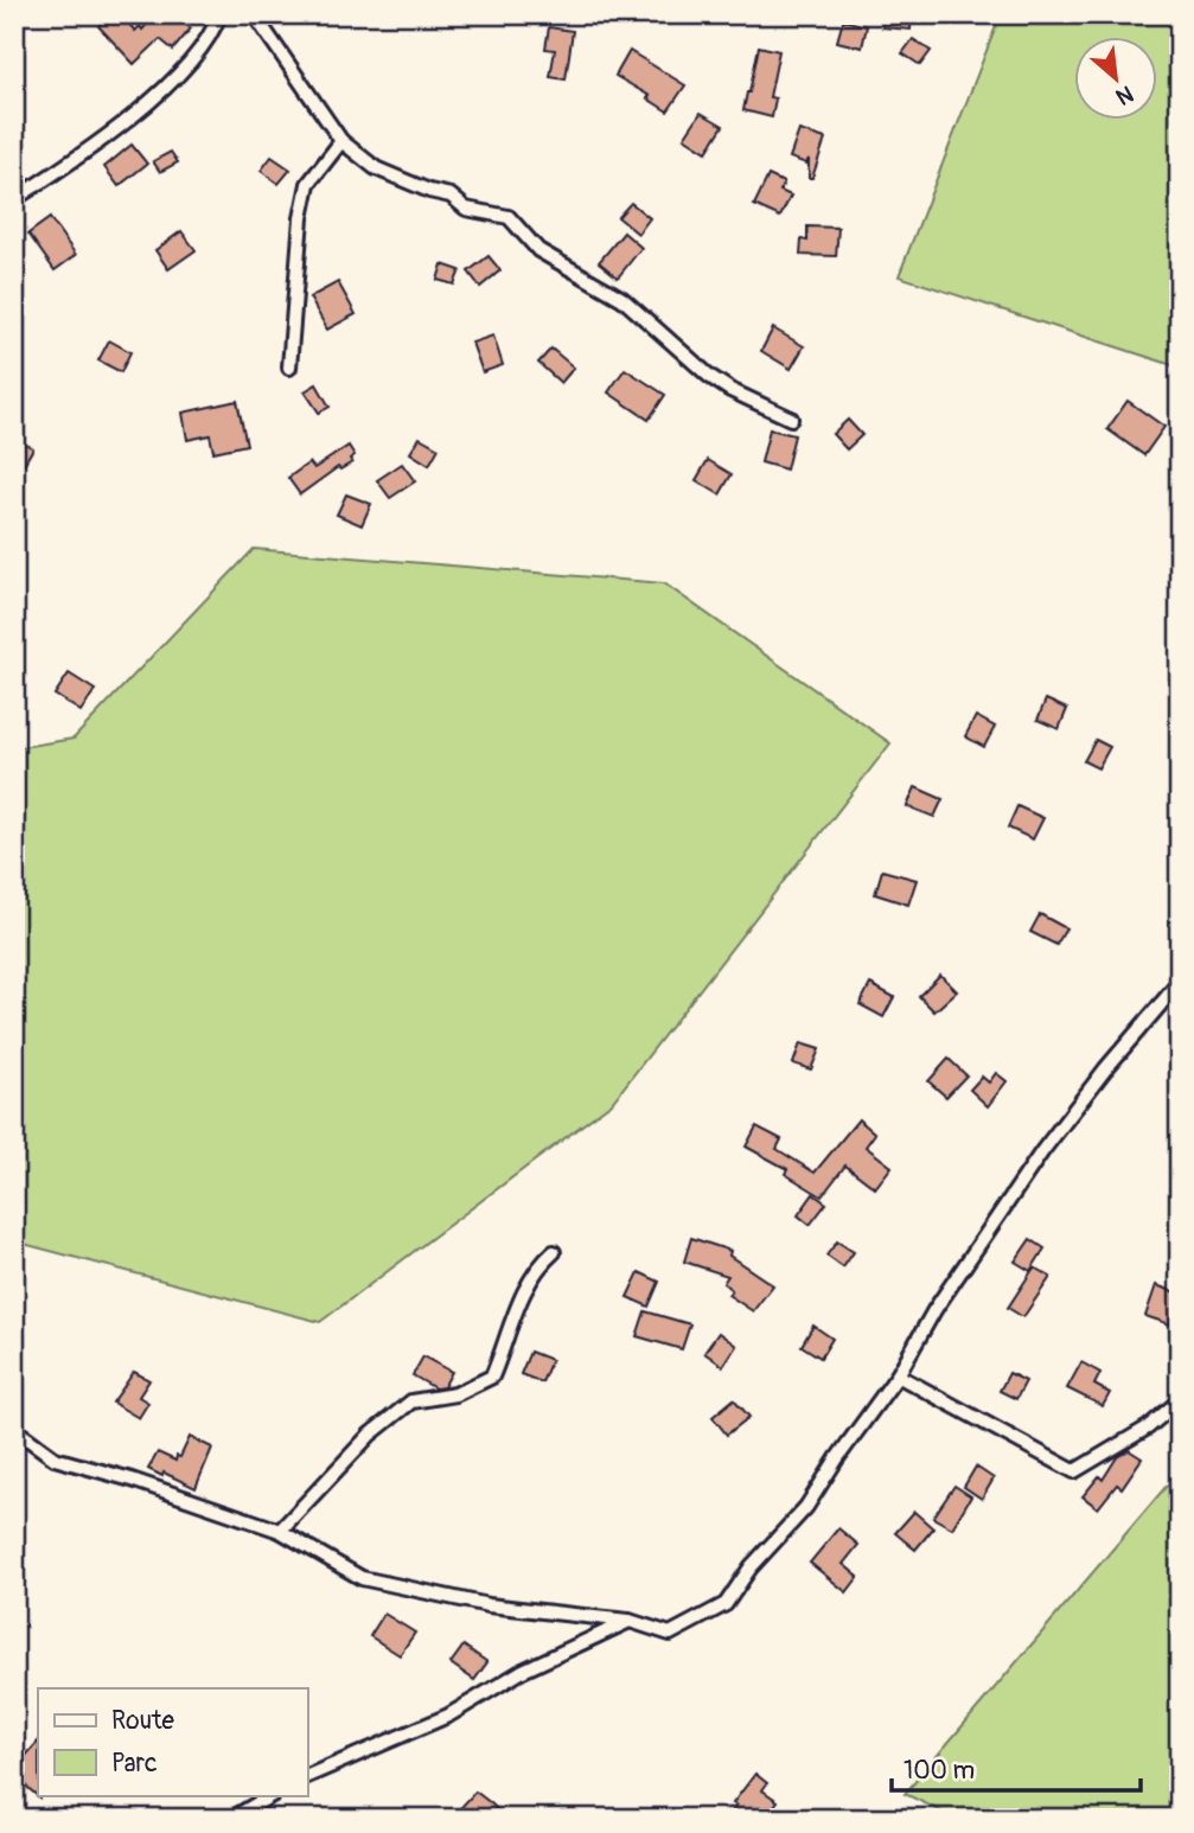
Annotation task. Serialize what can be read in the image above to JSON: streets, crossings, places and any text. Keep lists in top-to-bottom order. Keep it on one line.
{"legend":["Route","Parc"],"scale_bar":"100 m","north":"bottom right"}
